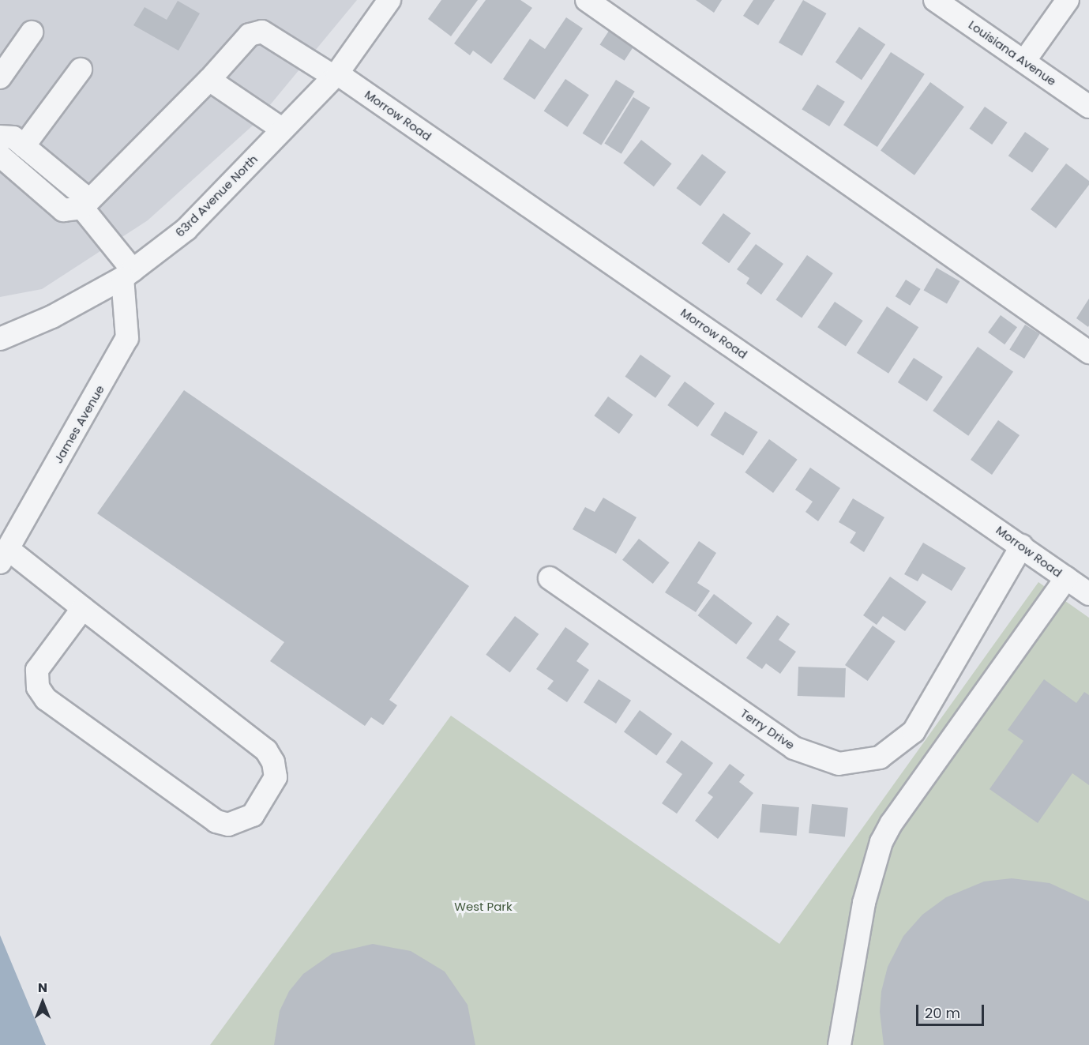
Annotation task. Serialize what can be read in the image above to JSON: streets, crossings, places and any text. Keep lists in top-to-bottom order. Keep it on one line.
{"streets":{"street":["Louisiana Avenue","Morrow Road","63rd Avenue North","James Avenue","Terry Drive"]},"crossings":[["Morrow Road","63rd Avenue North"],["Morrow Road","Terry Drive"],["63rd Avenue North","James Avenue"]],"parks":["West Park"],"scale_bar":"20 m","north":"top"}
